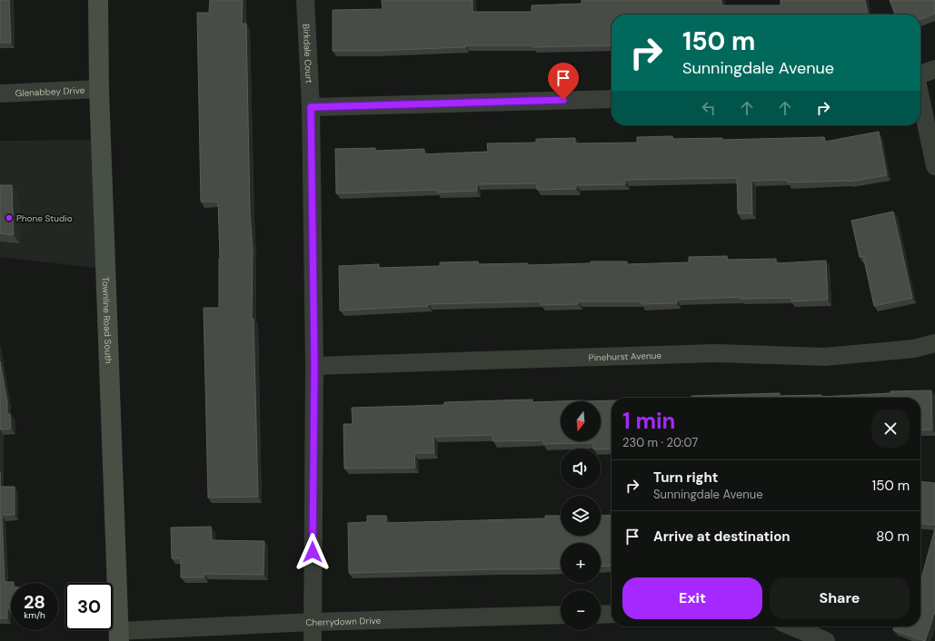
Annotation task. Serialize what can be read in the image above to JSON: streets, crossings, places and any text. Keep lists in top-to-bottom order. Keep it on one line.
{"streets":{"street":["Birkdale Court","Glenabbey Drive","Townline Road South","Pinehurst Avenue","Cherrydown Drive"]},"crossings":[["Birkdale Court","Pinehurst Avenue"],["Birkdale Court","Cherrydown Drive"],["Glenabbey Drive","Townline Road South"],["Townline Road South","Cherrydown Drive"]],"places":["Phone Studio"],"north":"bottom","page":{"turn":["150 m","Sunningdale Avenue"],"heading":["1 min","230 m · 20:07"],"map_buttons":["+","−"],"list":[{"name":"Turn right","note":"Sunningdale Avenue","value":"150 m"},{"name":"Arrive at destination","value":"80 m"}],"buttons":["Exit","Share"],"speed":"28 km/h","limit":"30"}}
